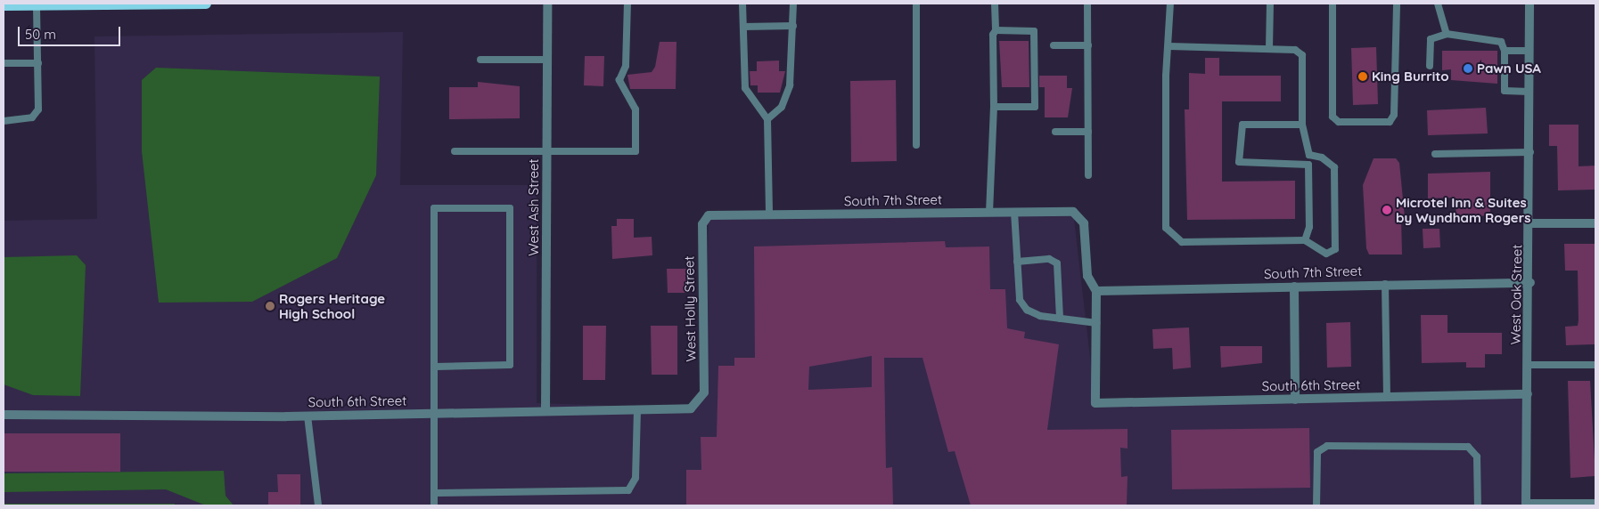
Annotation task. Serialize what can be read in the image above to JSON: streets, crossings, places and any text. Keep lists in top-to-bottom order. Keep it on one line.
{"streets":{"street":["South 7th Street","West Ash Street","West Oak Street","West Holly Street","South 6th Street"]},"crossings":[["South 7th Street","West Oak Street"],["South 7th Street","West Holly Street"],["West Ash Street","South 6th Street"],["West Oak Street","South 6th Street"],["West Holly Street","South 6th Street"]],"places":["Pawn USA","King Burrito","Microtel Inn & Suites by Wyndham Rogers","Rogers Heritage High School"],"scale_bar":"50 m"}
